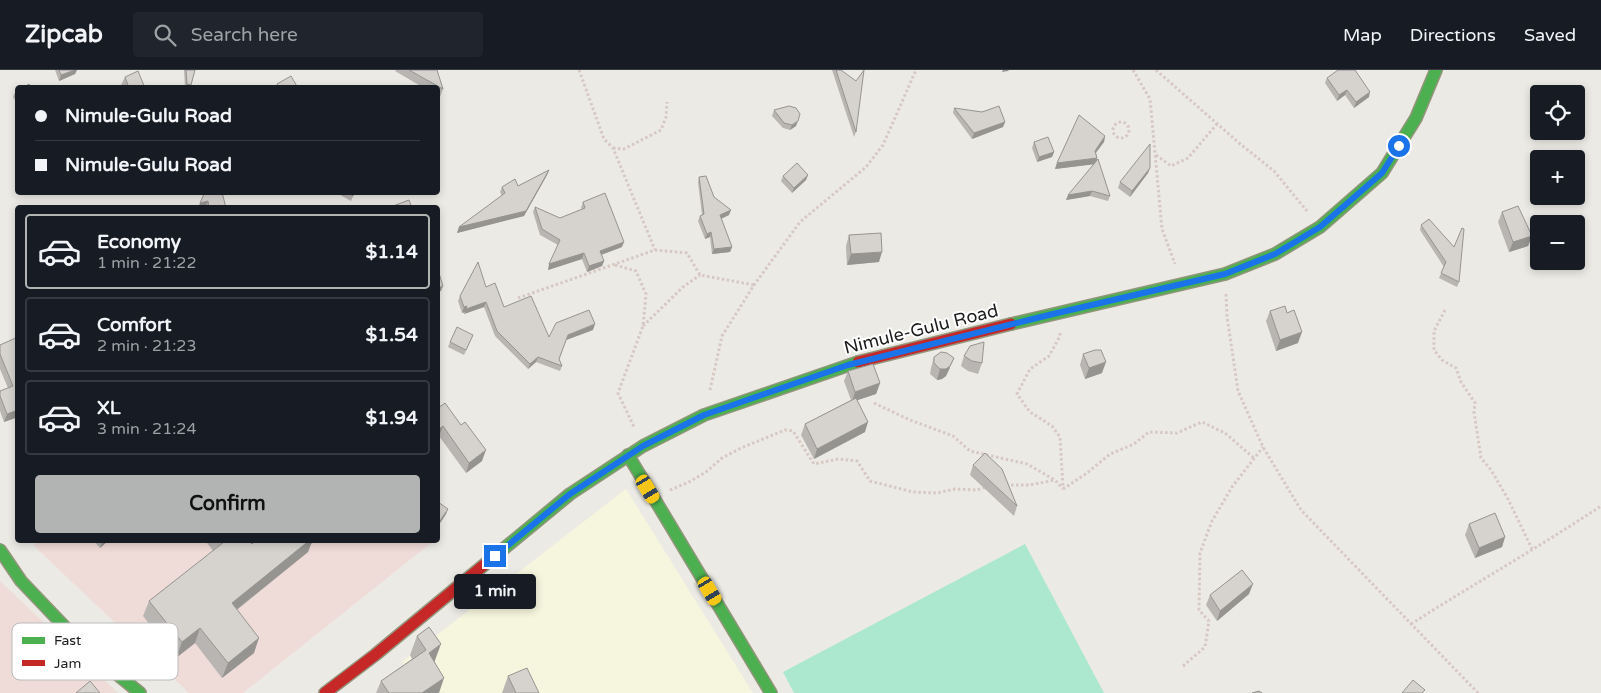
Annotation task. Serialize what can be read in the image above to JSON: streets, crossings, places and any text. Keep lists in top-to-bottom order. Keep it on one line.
{"streets":{"main road":["Nimule-Gulu Road"]},"legend":["Fast","Jam"],"page":{"header":"Zipcab","search":"Search here","nav":["Map","Directions","Saved"],"map_buttons":["+","−"],"banner":["Nimule-Gulu Road","Nimule-Gulu Road"],"list":[{"name":"Economy","note":"1 min · 21:22","value":"$1.14"},{"name":"Comfort","note":"2 min · 21:23","value":"$1.54"},{"name":"XL","note":"3 min · 21:24","value":"$1.94"}],"buttons":"Confirm","bubble":"1 min"}}
